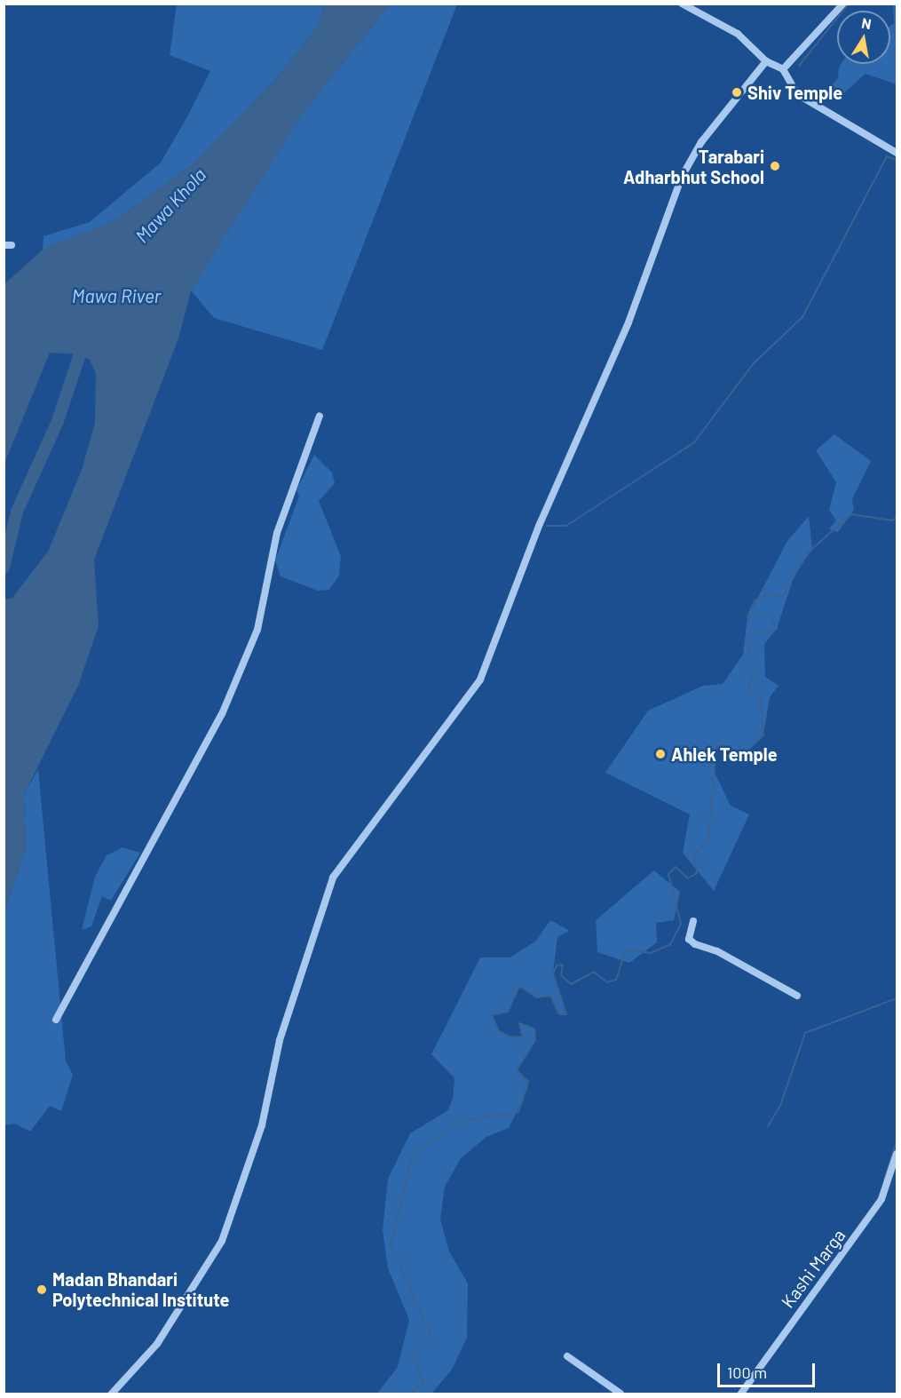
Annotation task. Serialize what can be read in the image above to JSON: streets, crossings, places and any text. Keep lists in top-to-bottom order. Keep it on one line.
{"streets":{"street":["Kashi Marga"]},"water":["Mawa Khola","Mawa River"],"places":["Shiv Temple","Tarabari Adharbhut School","Ahlek Temple","Madan Bhandari Polytechnical Institute"],"scale_bar":"100 m","north":"top"}
